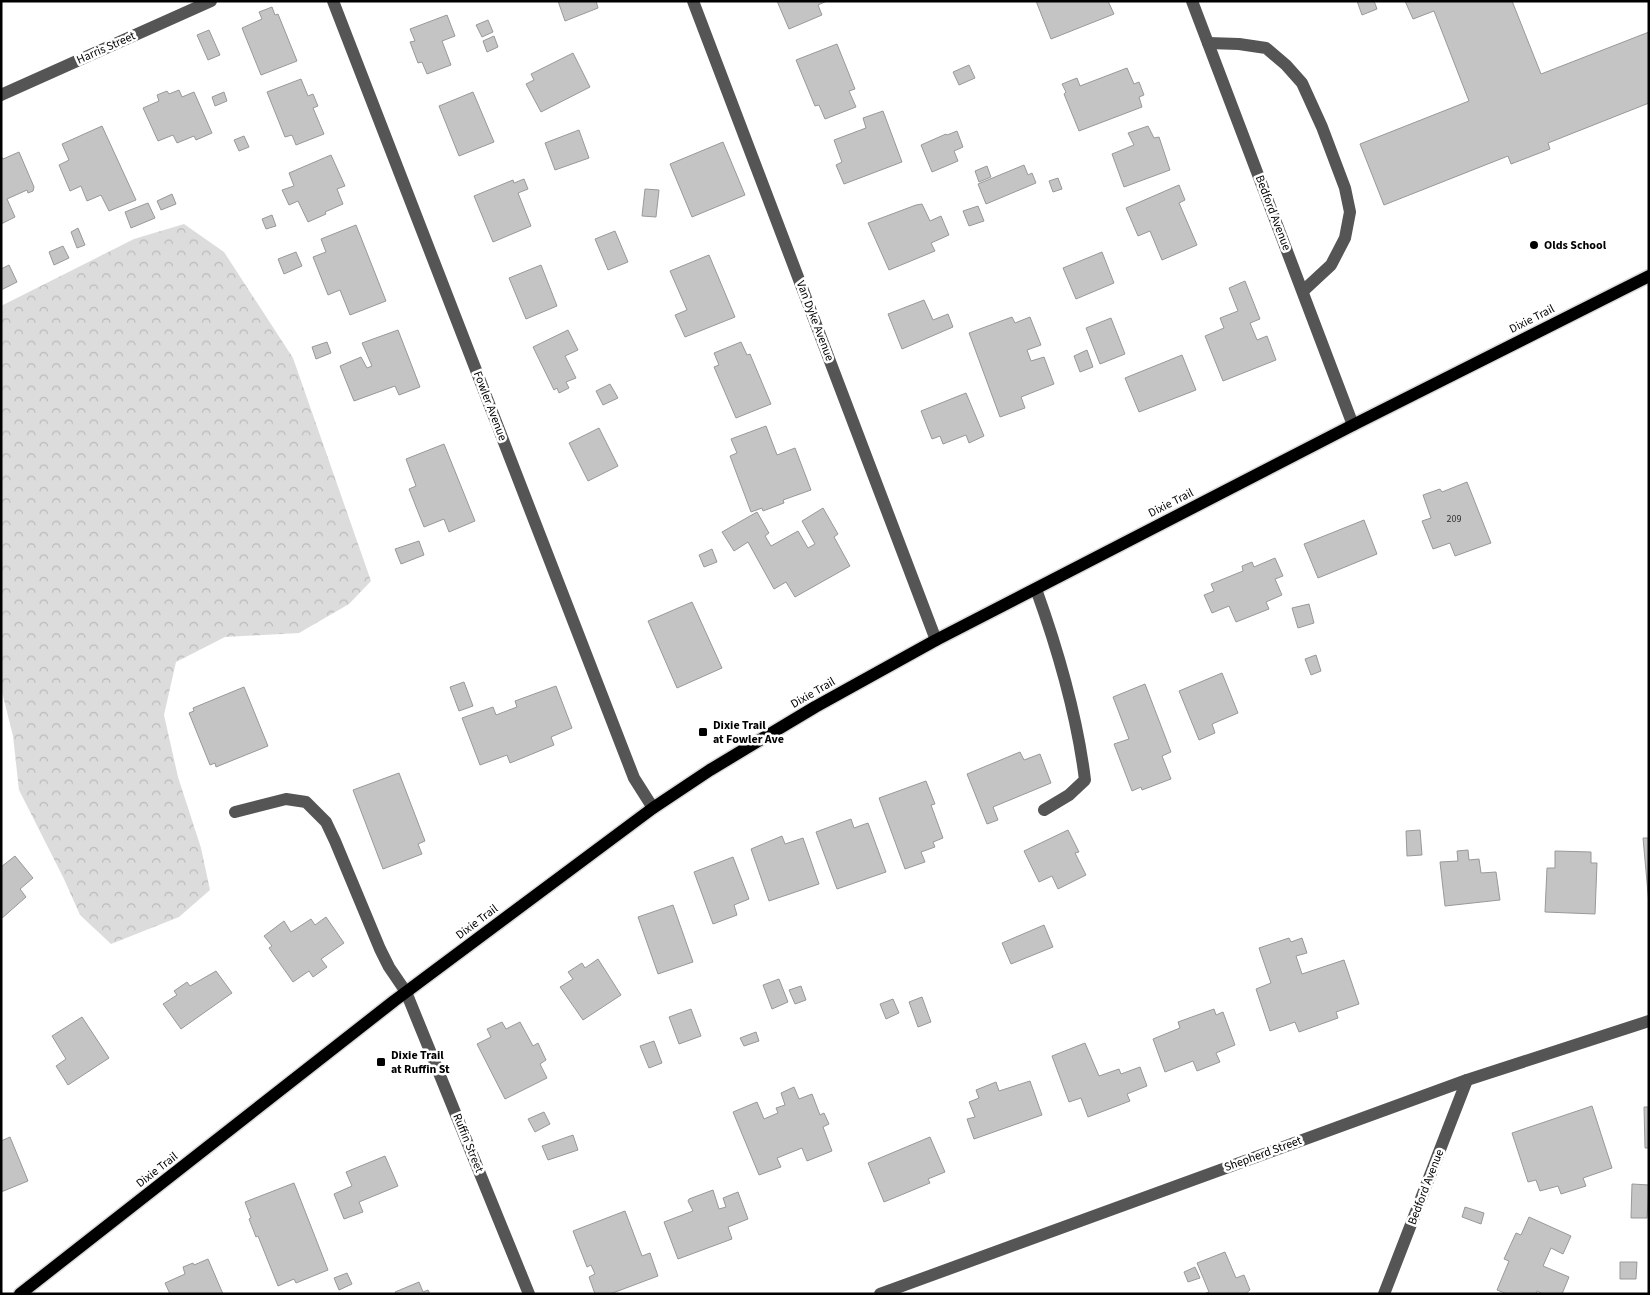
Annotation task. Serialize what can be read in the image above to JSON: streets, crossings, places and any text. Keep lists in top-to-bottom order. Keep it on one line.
{"streets":{"main road":["Dixie Trail"],"street":["Harris Street","Bedford Avenue","Van Dyke Avenue","Fowler Avenue","Ruffin Street","Shepherd Street"]},"crossings":[["Bedford Avenue","Dixie Trail"],["Bedford Avenue","Shepherd Street"],["Dixie Trail","Van Dyke Avenue"],["Dixie Trail","Fowler Avenue"],["Dixie Trail","Ruffin Street"]],"places":{"other":["Olds School"],"transit":["Dixie Trail at Fowler Ave","Dixie Trail at Ruffin St"]},"house_numbers":["209"]}
